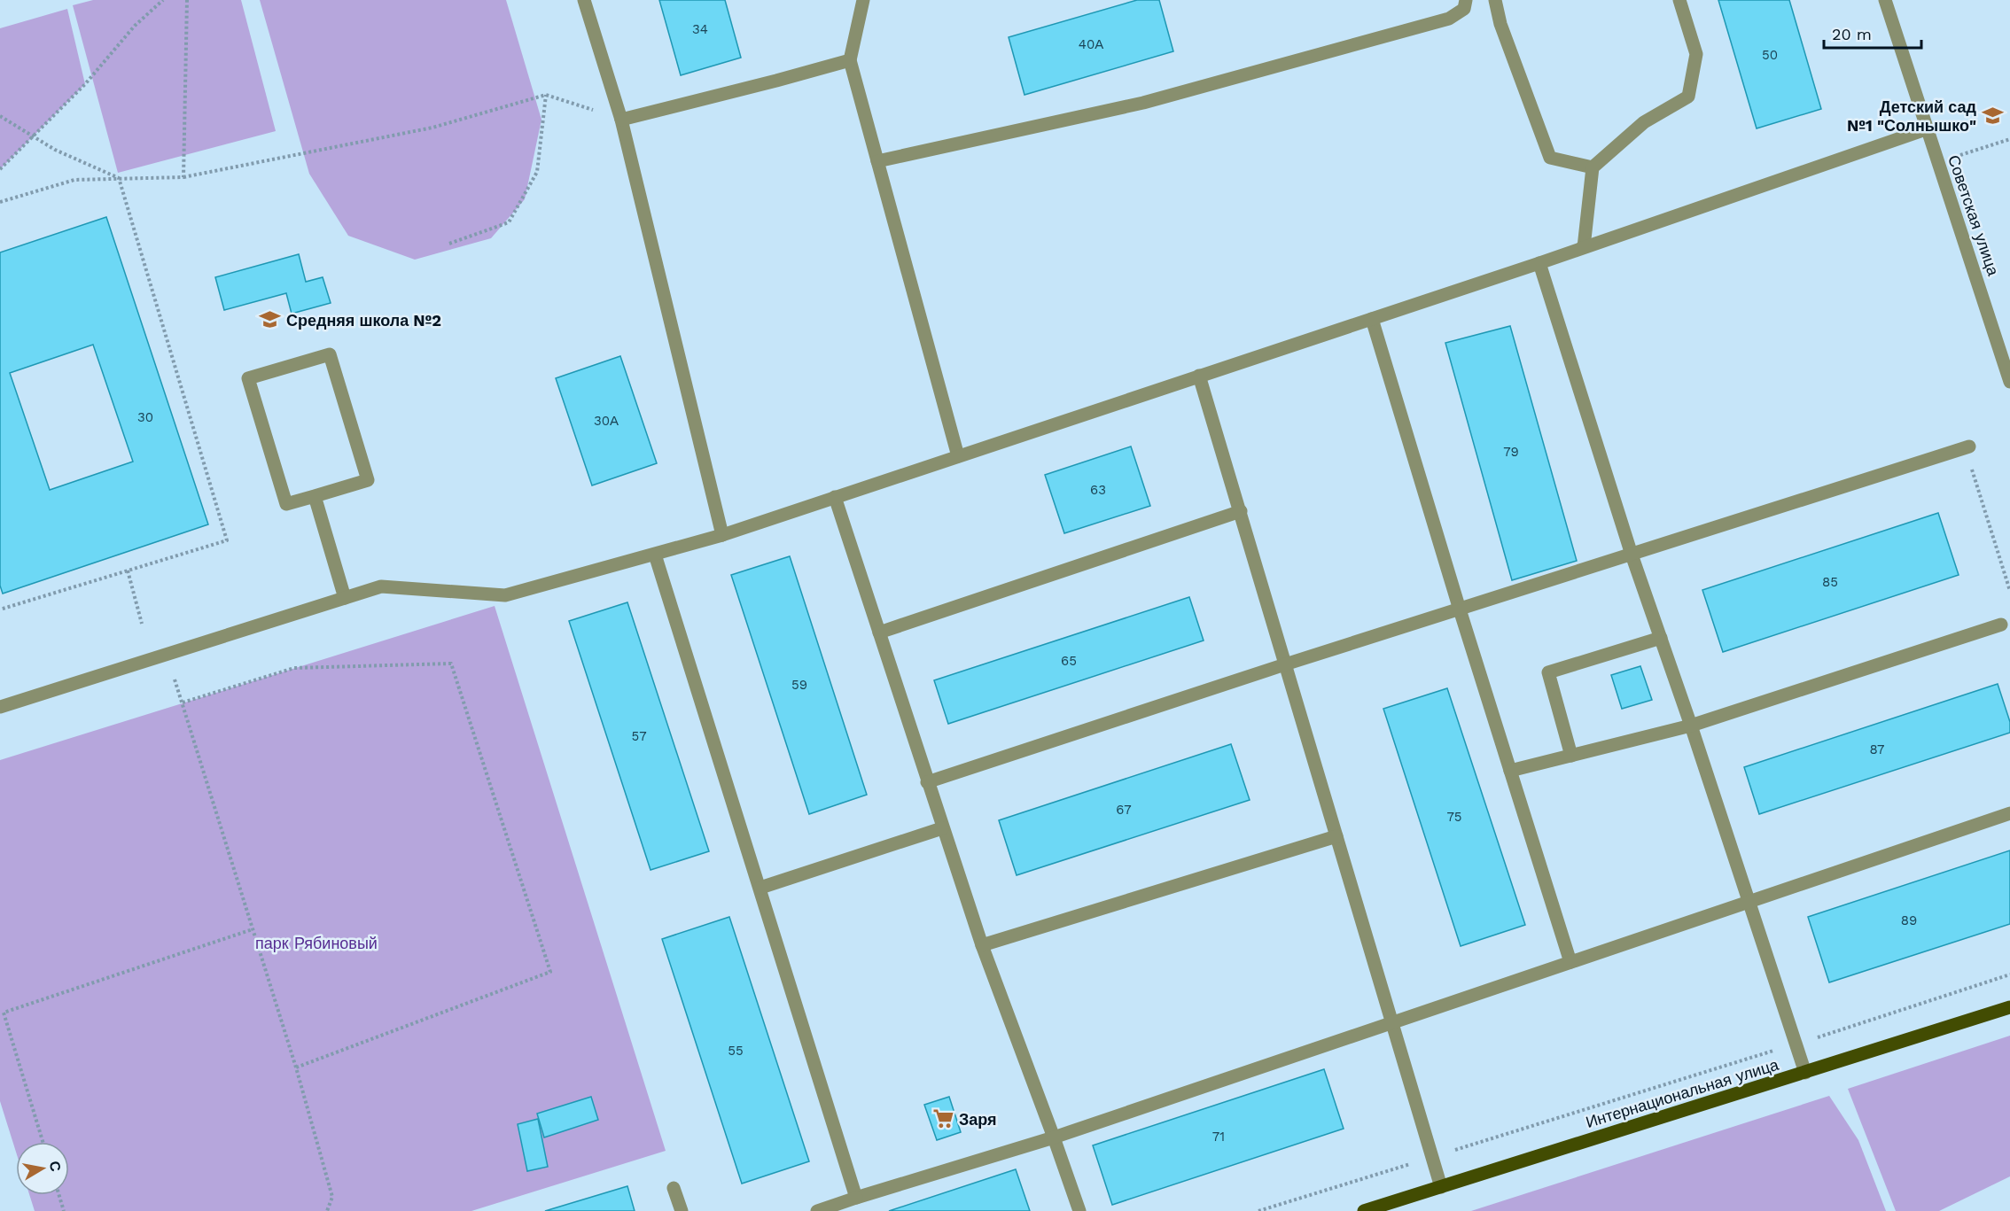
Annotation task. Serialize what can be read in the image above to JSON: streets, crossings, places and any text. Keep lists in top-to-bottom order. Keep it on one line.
{"streets":{"main road":["Интернациональная улица"],"street":["Советская улица"]},"parks":["парк Рябиновый"],"places":{"school or university":["Детский сад №1 \"Солнышко\"","Средняя школа №2"],"supermarket":["Заря"]},"house_numbers":["34","40А","50","30","30А","79","63","85","65","59","57","87","67","75","89","55","71"],"scale_bar":"20 m","north":"right"}
